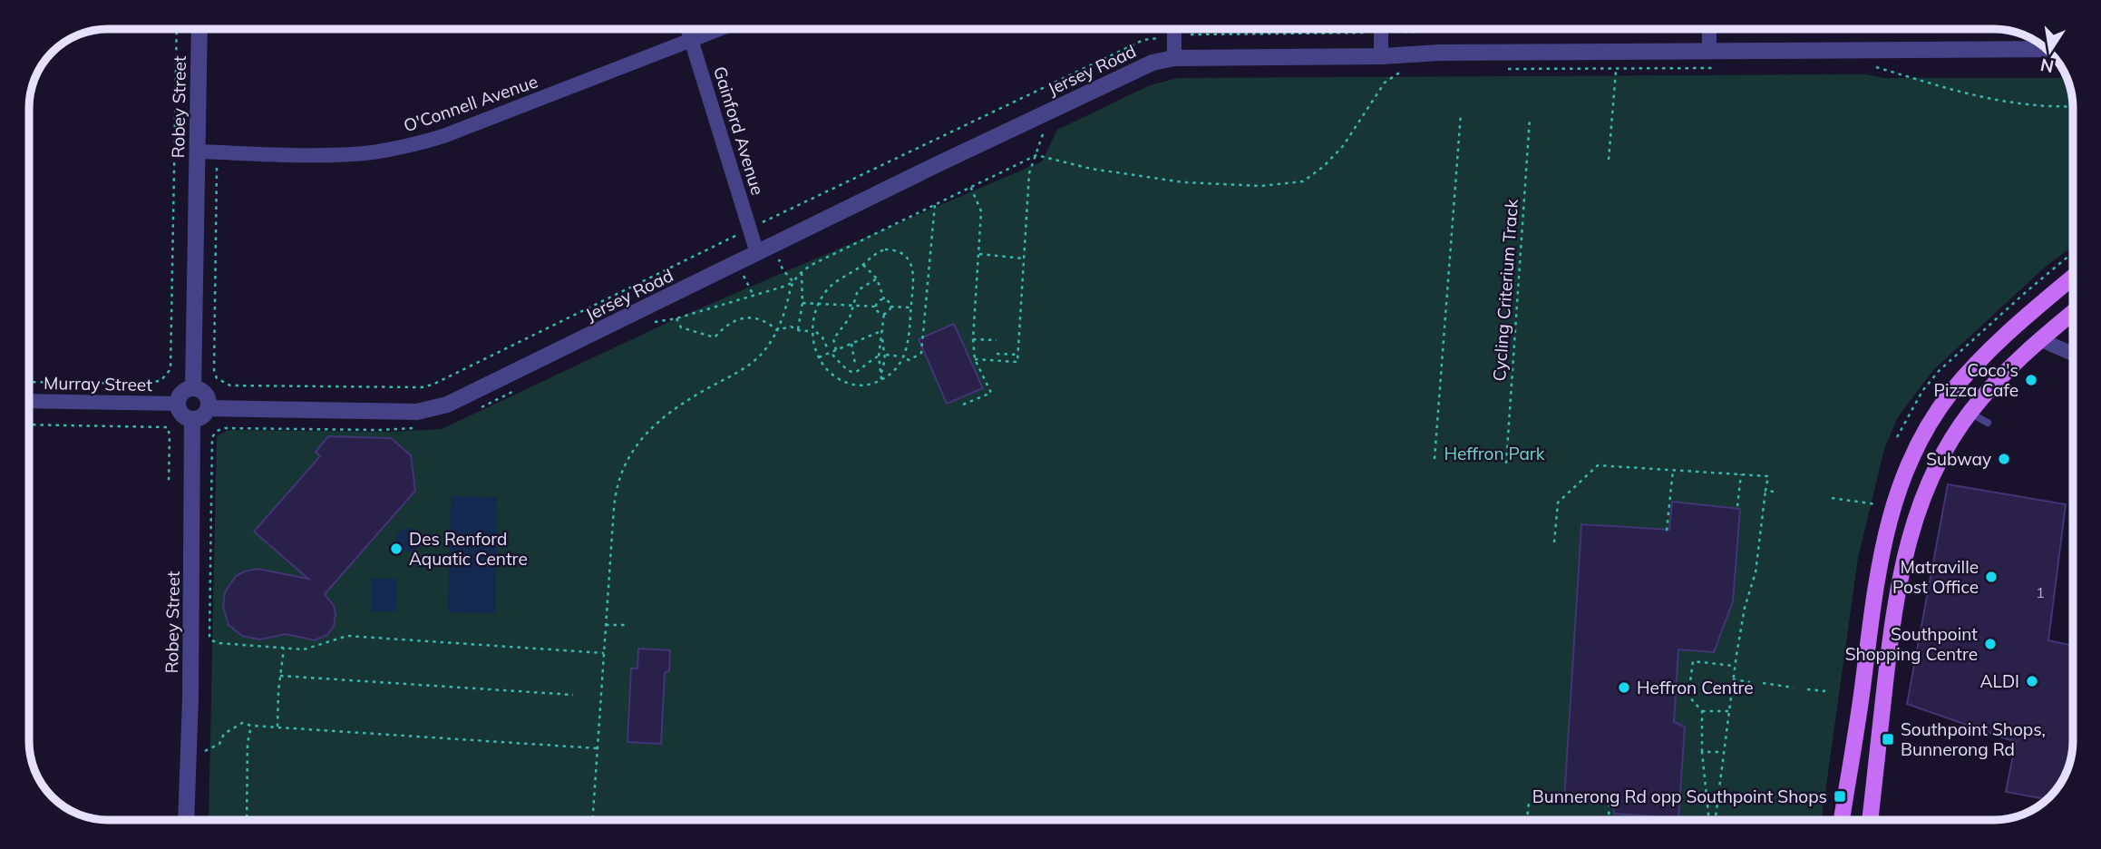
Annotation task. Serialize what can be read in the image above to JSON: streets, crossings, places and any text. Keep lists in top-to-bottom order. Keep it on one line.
{"streets":{"street":["Jersey Road","O'Connell Avenue","Robey Street","Gainford Avenue","Murray Street"],"path":["Cycling Criterium Track"]},"crossings":[["Jersey Road","O'Connell Avenue"],["Jersey Road","Robey Street"],["Jersey Road","Gainford Avenue"],["Jersey Road","Murray Street"],["O'Connell Avenue","Robey Street"],["O'Connell Avenue","Gainford Avenue"],["Robey Street","Murray Street"]],"parks":["Heffron Park"],"places":{"other":["Coco's Pizza Cafe","Subway","Des Renford Aquatic Centre","Matraville Post Office","Southpoint Shopping Centre","ALDI","Heffron Centre"],"transit":["Southpoint Shops, Bunnerong Rd","Bunnerong Rd opp Southpoint Shops"]},"house_numbers":["1"],"north":"bottom"}
